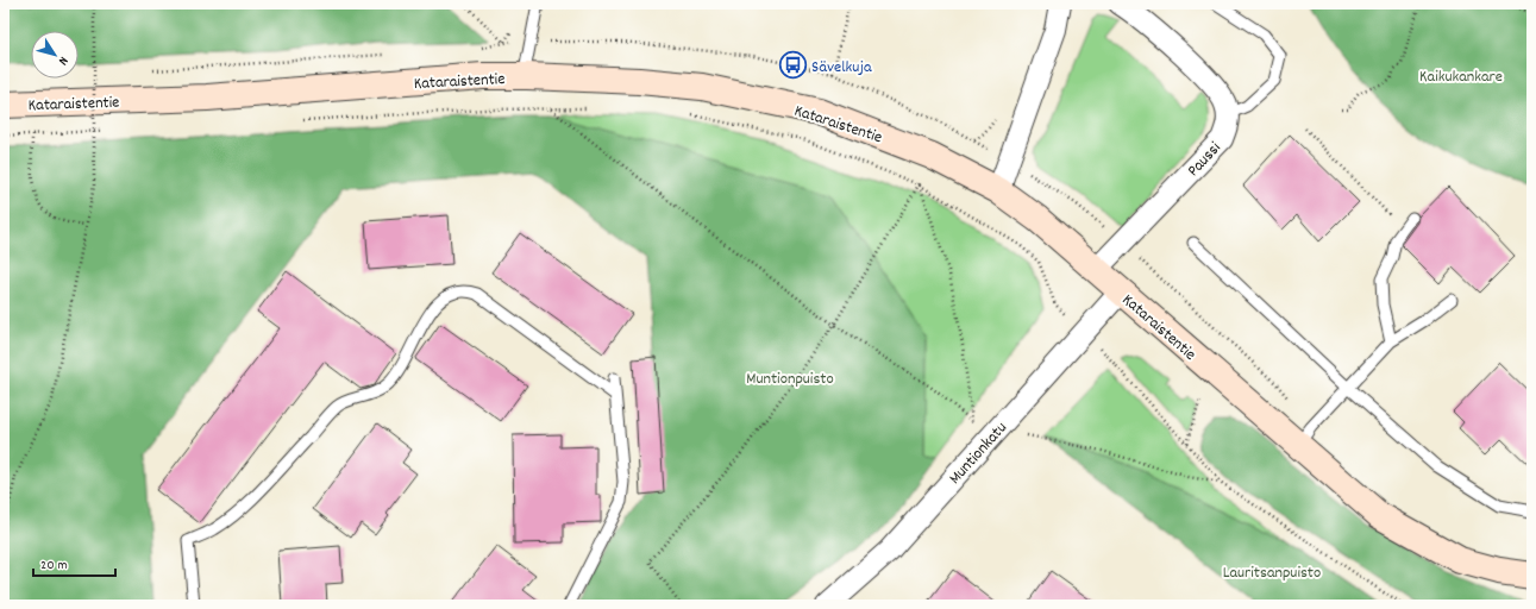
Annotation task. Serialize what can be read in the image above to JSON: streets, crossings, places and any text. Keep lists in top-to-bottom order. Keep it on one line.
{"streets":{"street":["Kataraistentie","Paussi","Muntionkatu"]},"crossings":[["Kataraistentie","Paussi"],["Kataraistentie","Muntionkatu"]],"parks":["Kaikukankare","Muntionpuisto","Lauritsanpuisto"],"places":{"bus stop":["Sävelkuja"]},"scale_bar":"20 m","north":"bottom right"}
